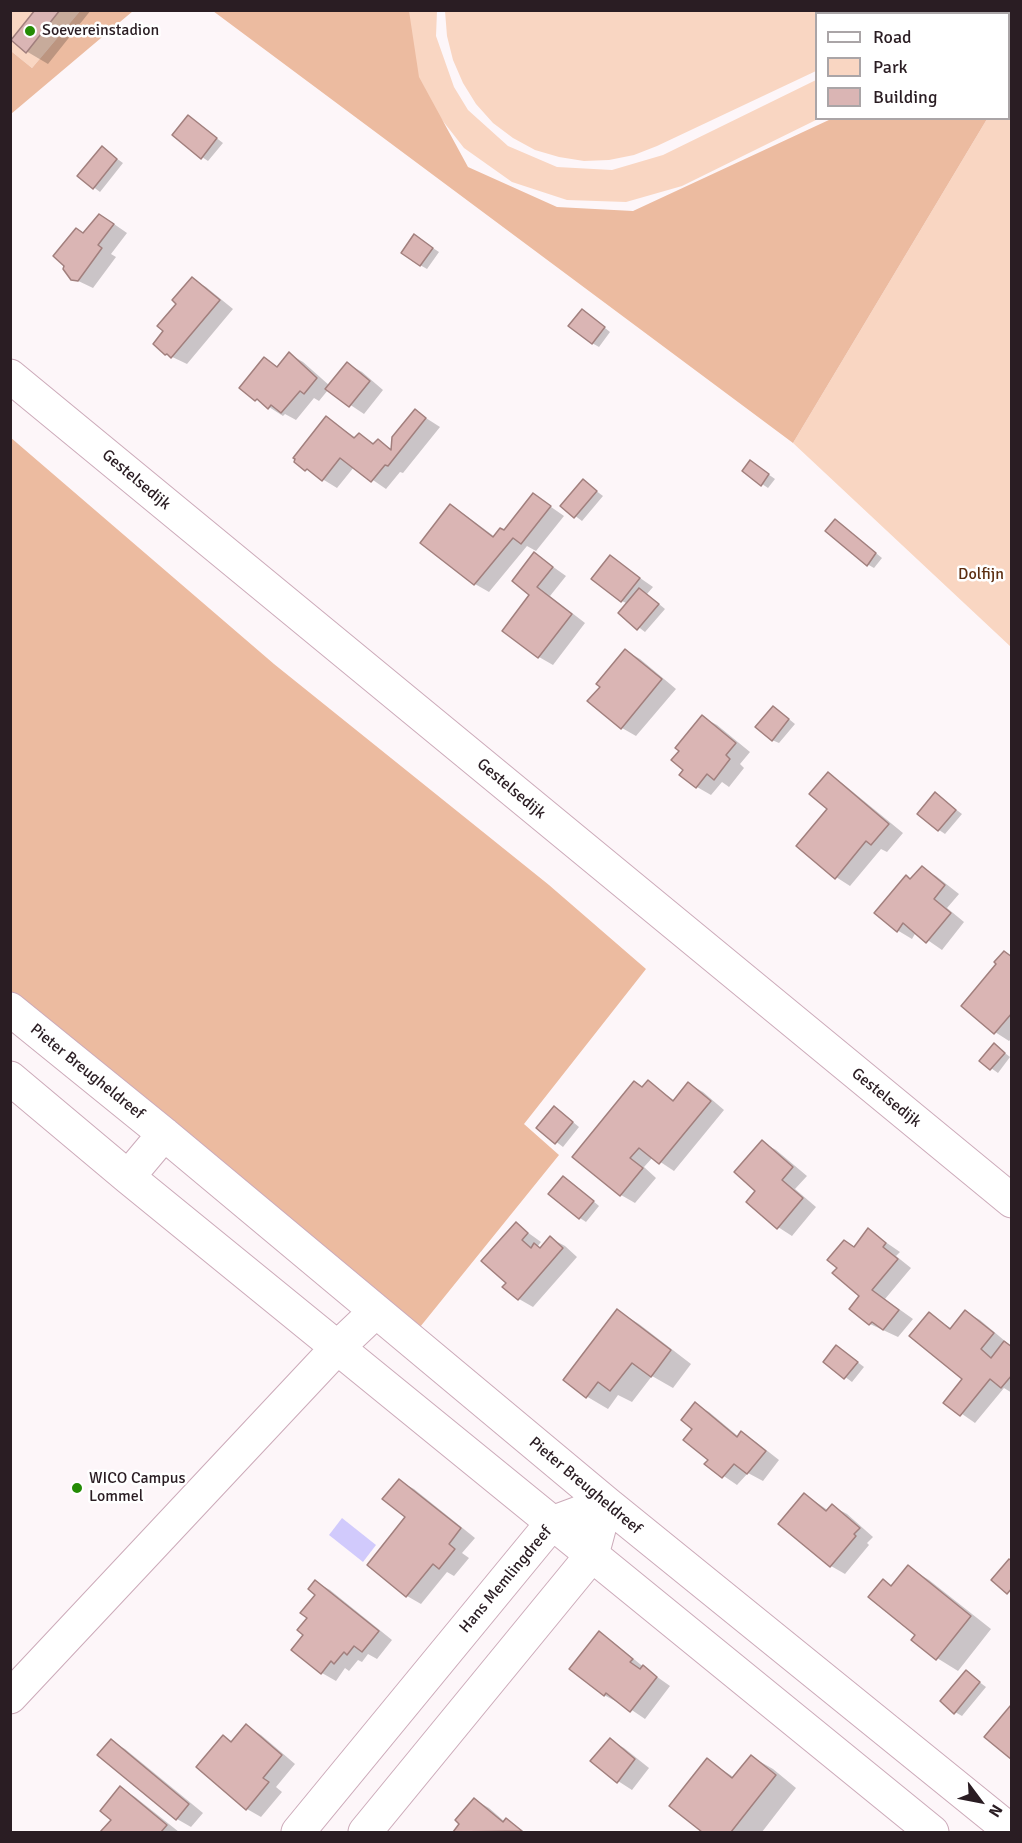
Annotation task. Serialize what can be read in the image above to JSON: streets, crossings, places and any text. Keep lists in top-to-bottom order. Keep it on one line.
{"streets":{"street":["Gestelsedijk","Pieter Breugheldreef","Hans Memlingdreef"]},"crossings":[["Pieter Breugheldreef","Hans Memlingdreef"]],"parks":["Dolfijn"],"places":["Soevereinstadion","WICO Campus Lommel"],"legend":["Road","Park","Building"],"north":"bottom right"}
